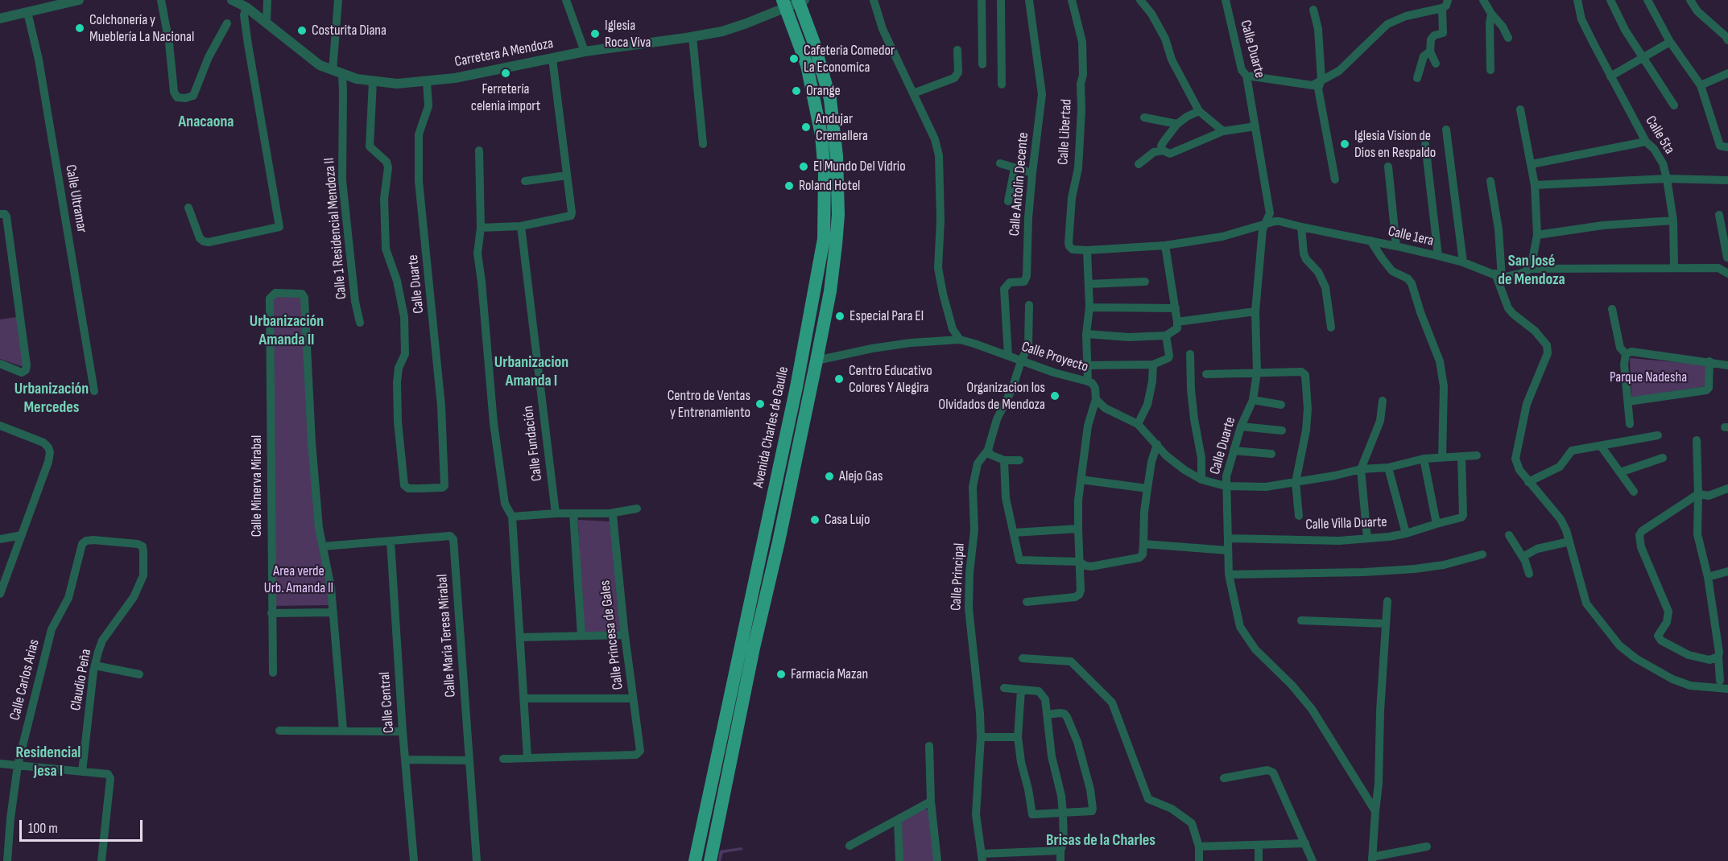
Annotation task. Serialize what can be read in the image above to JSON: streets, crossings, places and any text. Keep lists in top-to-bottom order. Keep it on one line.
{"streets":{"main road":["Avenida Charles de Gaulle"],"street":["Calle Duarte","Carretera A Mendoza","Calle Libertad","Calle 5ta","Calle Antolin Decente","Calle Ultramar","Calle 1 Residencial Mendoza II","Calle 1era","Calle Proyecto","Calle Fundación","Calle Minerva Mirabal","Calle Villa Duarte","Calle Principal","Calle Princesa de Gales","Calle Maria Teresa Mirabal","Calle Carlos Arias","Claudio Peña","Calle Central"]},"crossings":[["Calle Duarte","Carretera A Mendoza"],["Calle Duarte","Calle 1era"],["Calle Duarte","Calle Proyecto"],["Calle Duarte","Calle Villa Duarte"],["Carretera A Mendoza","Calle 1 Residencial Mendoza II"],["Carretera A Mendoza","Avenida Charles de Gaulle"],["Calle Libertad","Calle 1era"],["Calle Antolin Decente","Calle Proyecto"],["Calle Proyecto","Avenida Charles de Gaulle"],["Calle Proyecto","Calle Villa Duarte"],["Calle Proyecto","Calle Principal"],["Calle Minerva Mirabal","Calle Maria Teresa Mirabal"],["Calle Maria Teresa Mirabal","Calle Central"],["Calle Carlos Arias","Claudio Peña"]],"districts":["Anacaona","San José de Mendoza","Urbanización Amanda II","Urbanizacion Amanda I","Urbanización Mercedes","Residencial Jesa I","Brisas de la Charles"],"parks":["Parque Nadesha","Area verde Urb. Amanda II"],"places":["Colchonería y Mueblería La Nacional","Costurita Diana","Iglesia Roca Viva","Cafeteria Comedor La Economica","Ferretería celenia import","Orange","Andujar Cremallera","Iglesia Vision de Dios en Respaldo","El Mundo Del Vidrio","Roland Hotel","Especial Para El","Centro Educativo Colores Y Alegira","Organizacion los Olvidados de Mendoza","Centro de Ventas y Entrenamiento","Alejo Gas","Casa Lujo","Farmacia Mazan"],"scale_bar":"100 m"}
